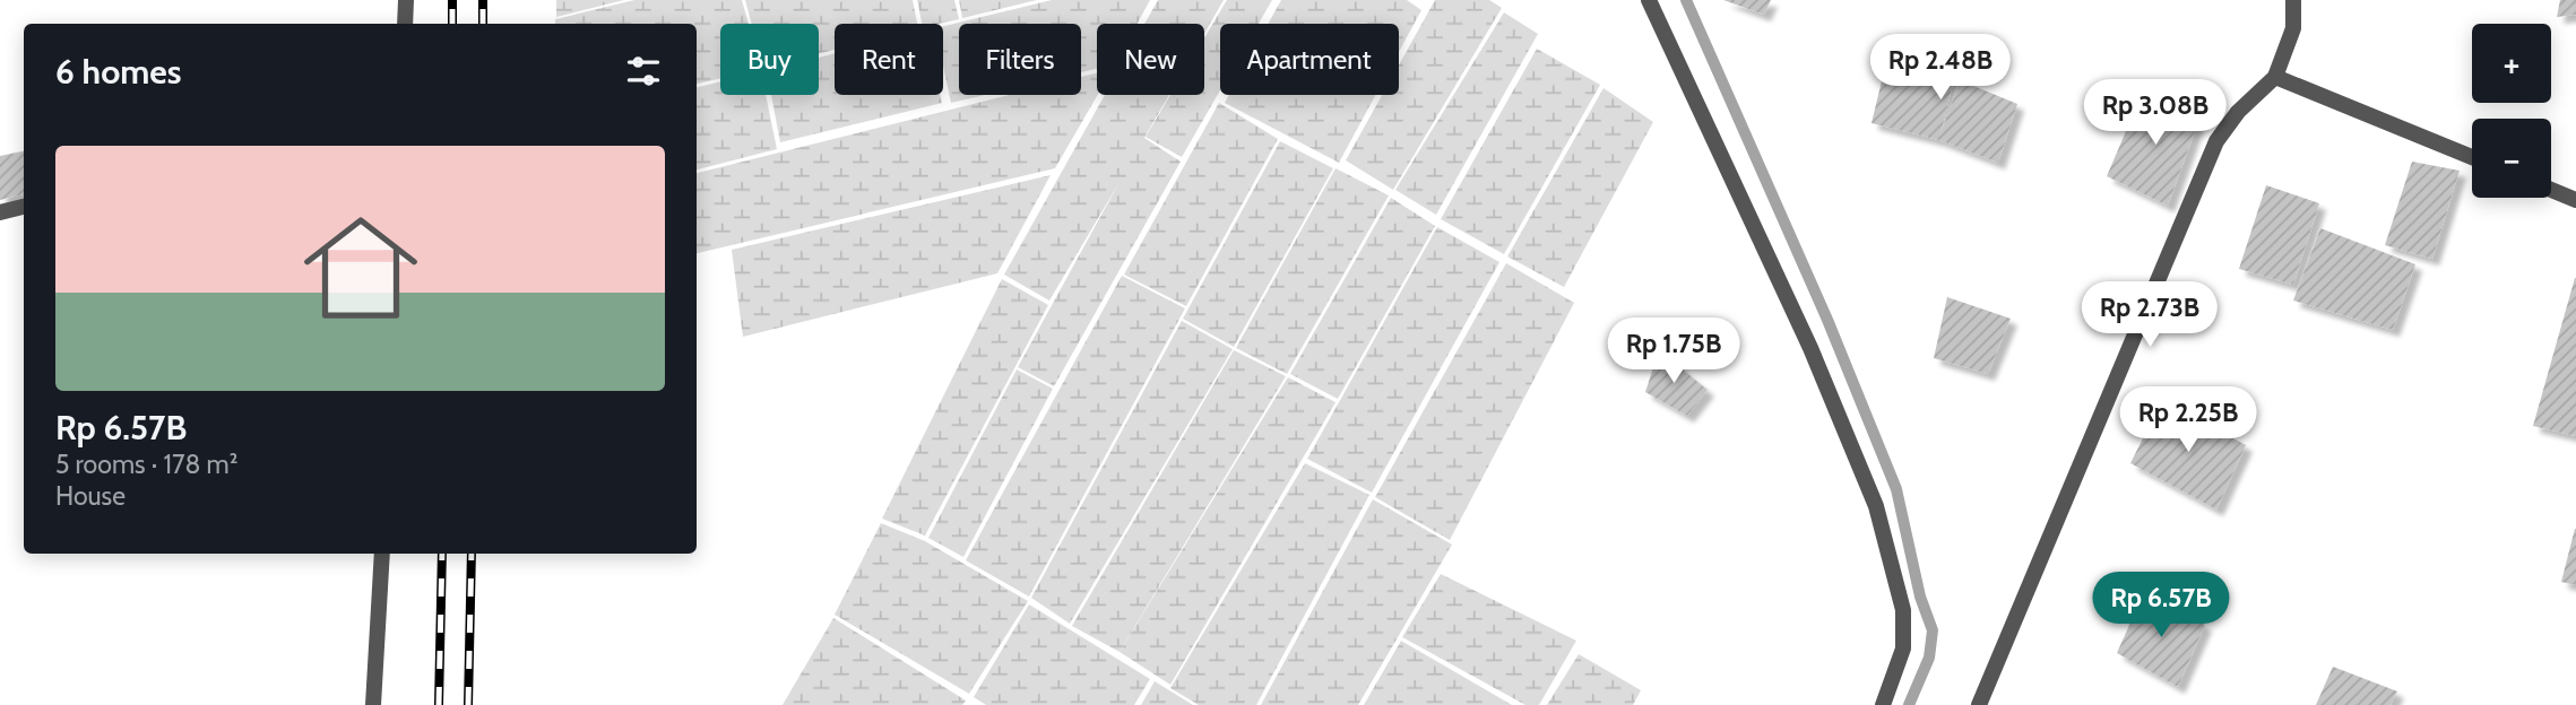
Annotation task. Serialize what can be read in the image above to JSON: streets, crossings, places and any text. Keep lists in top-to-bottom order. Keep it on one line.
{"page":{"map_buttons":["+","−"],"chip":["Buy","Rent","Filters","New","Apartment"],"heading":"6 homes","price":["Rp 2.48B","Rp 3.08B","Rp 2.73B","Rp 1.75B","Rp 2.25B","Rp 6.57B"],"list":[{"name":"Rp 6.57B","note":"5 rooms · 178 m² · House"}]}}
